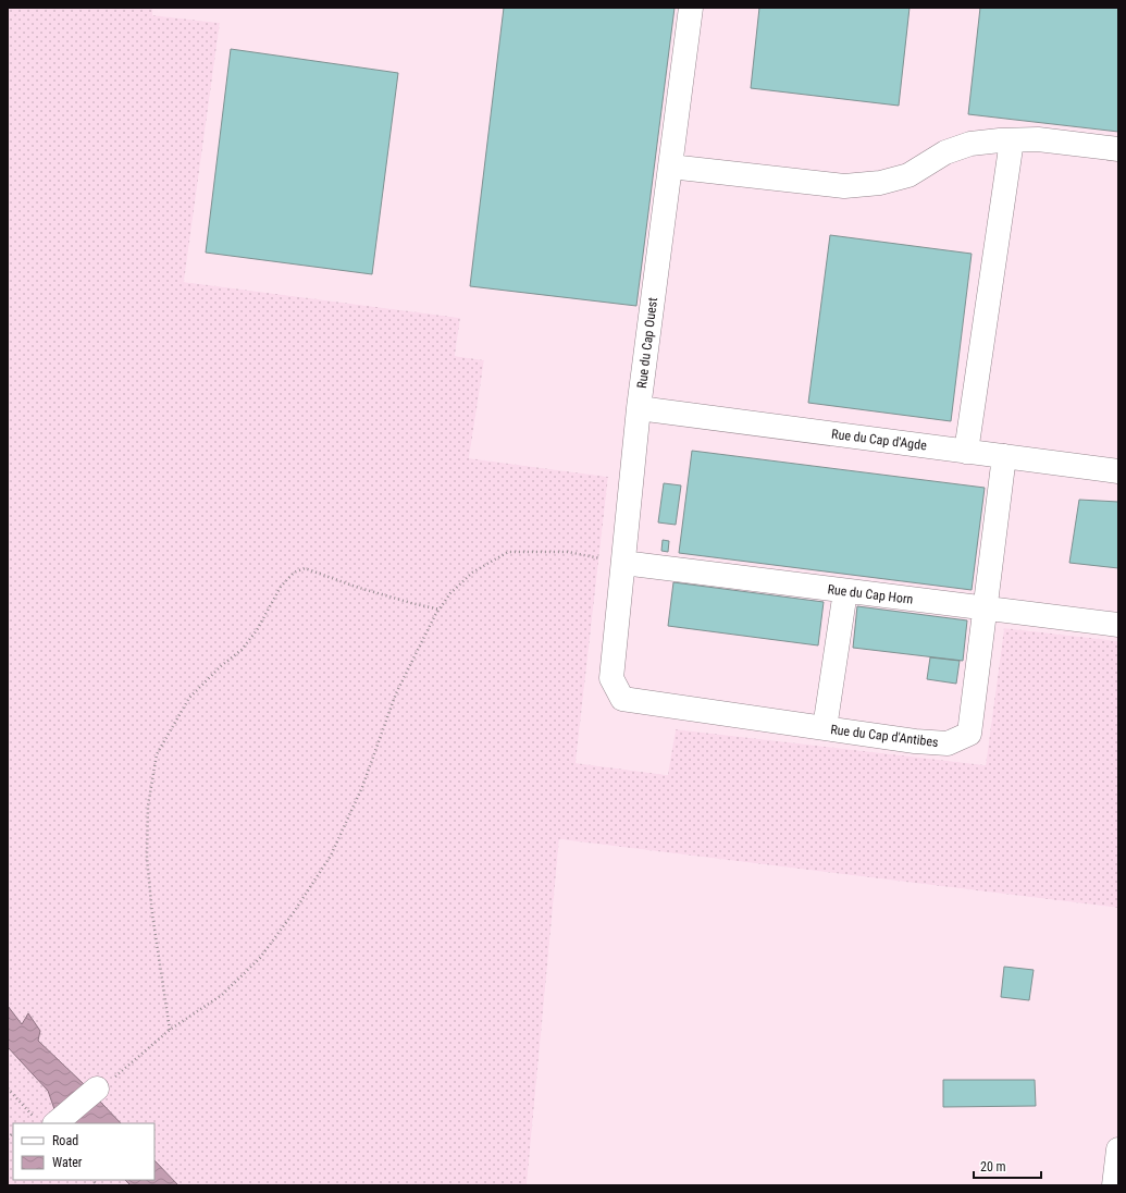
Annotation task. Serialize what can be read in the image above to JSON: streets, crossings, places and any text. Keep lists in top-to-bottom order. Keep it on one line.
{"streets":{"street":["Rue du Cap Ouest","Rue du Cap d'Agde","Rue du Cap Horn","Rue du Cap d'Antibes"]},"crossings":[["Rue du Cap Ouest","Rue du Cap d'Agde"],["Rue du Cap Ouest","Rue du Cap Horn"],["Rue du Cap Ouest","Rue du Cap d'Antibes"],["Rue du Cap d'Agde","Rue du Cap d'Antibes"],["Rue du Cap Horn","Rue du Cap d'Antibes"]],"legend":["Road","Water"],"scale_bar":"20 m"}
